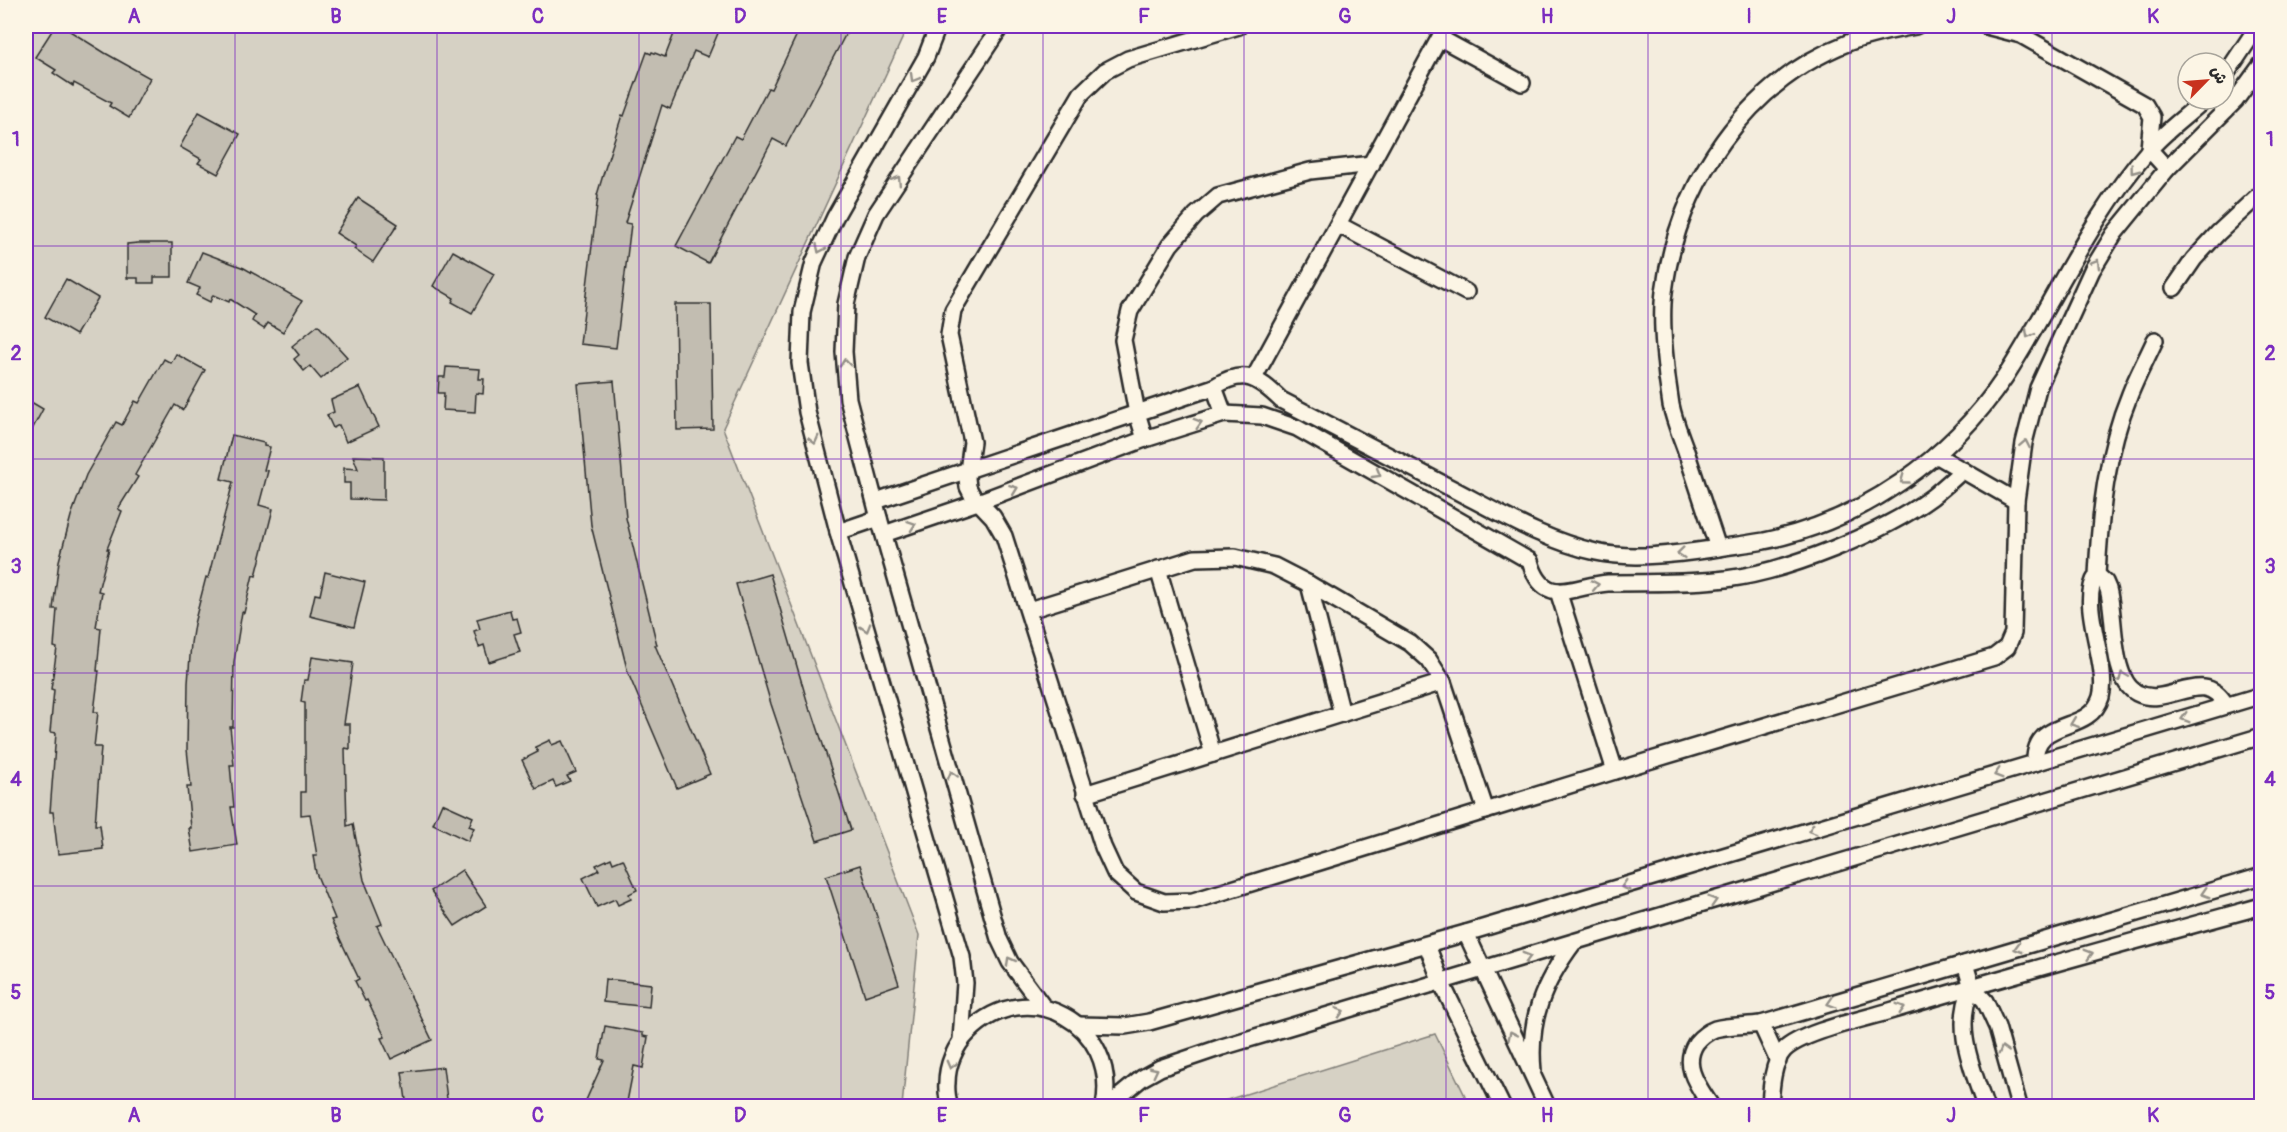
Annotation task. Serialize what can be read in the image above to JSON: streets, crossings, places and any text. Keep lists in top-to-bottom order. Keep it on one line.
{"north":"top right","grid":{"columns":["A","B","C","D","E","F","G","H","I","J","K"],"rows":["1","2","3","4","5"]}}
